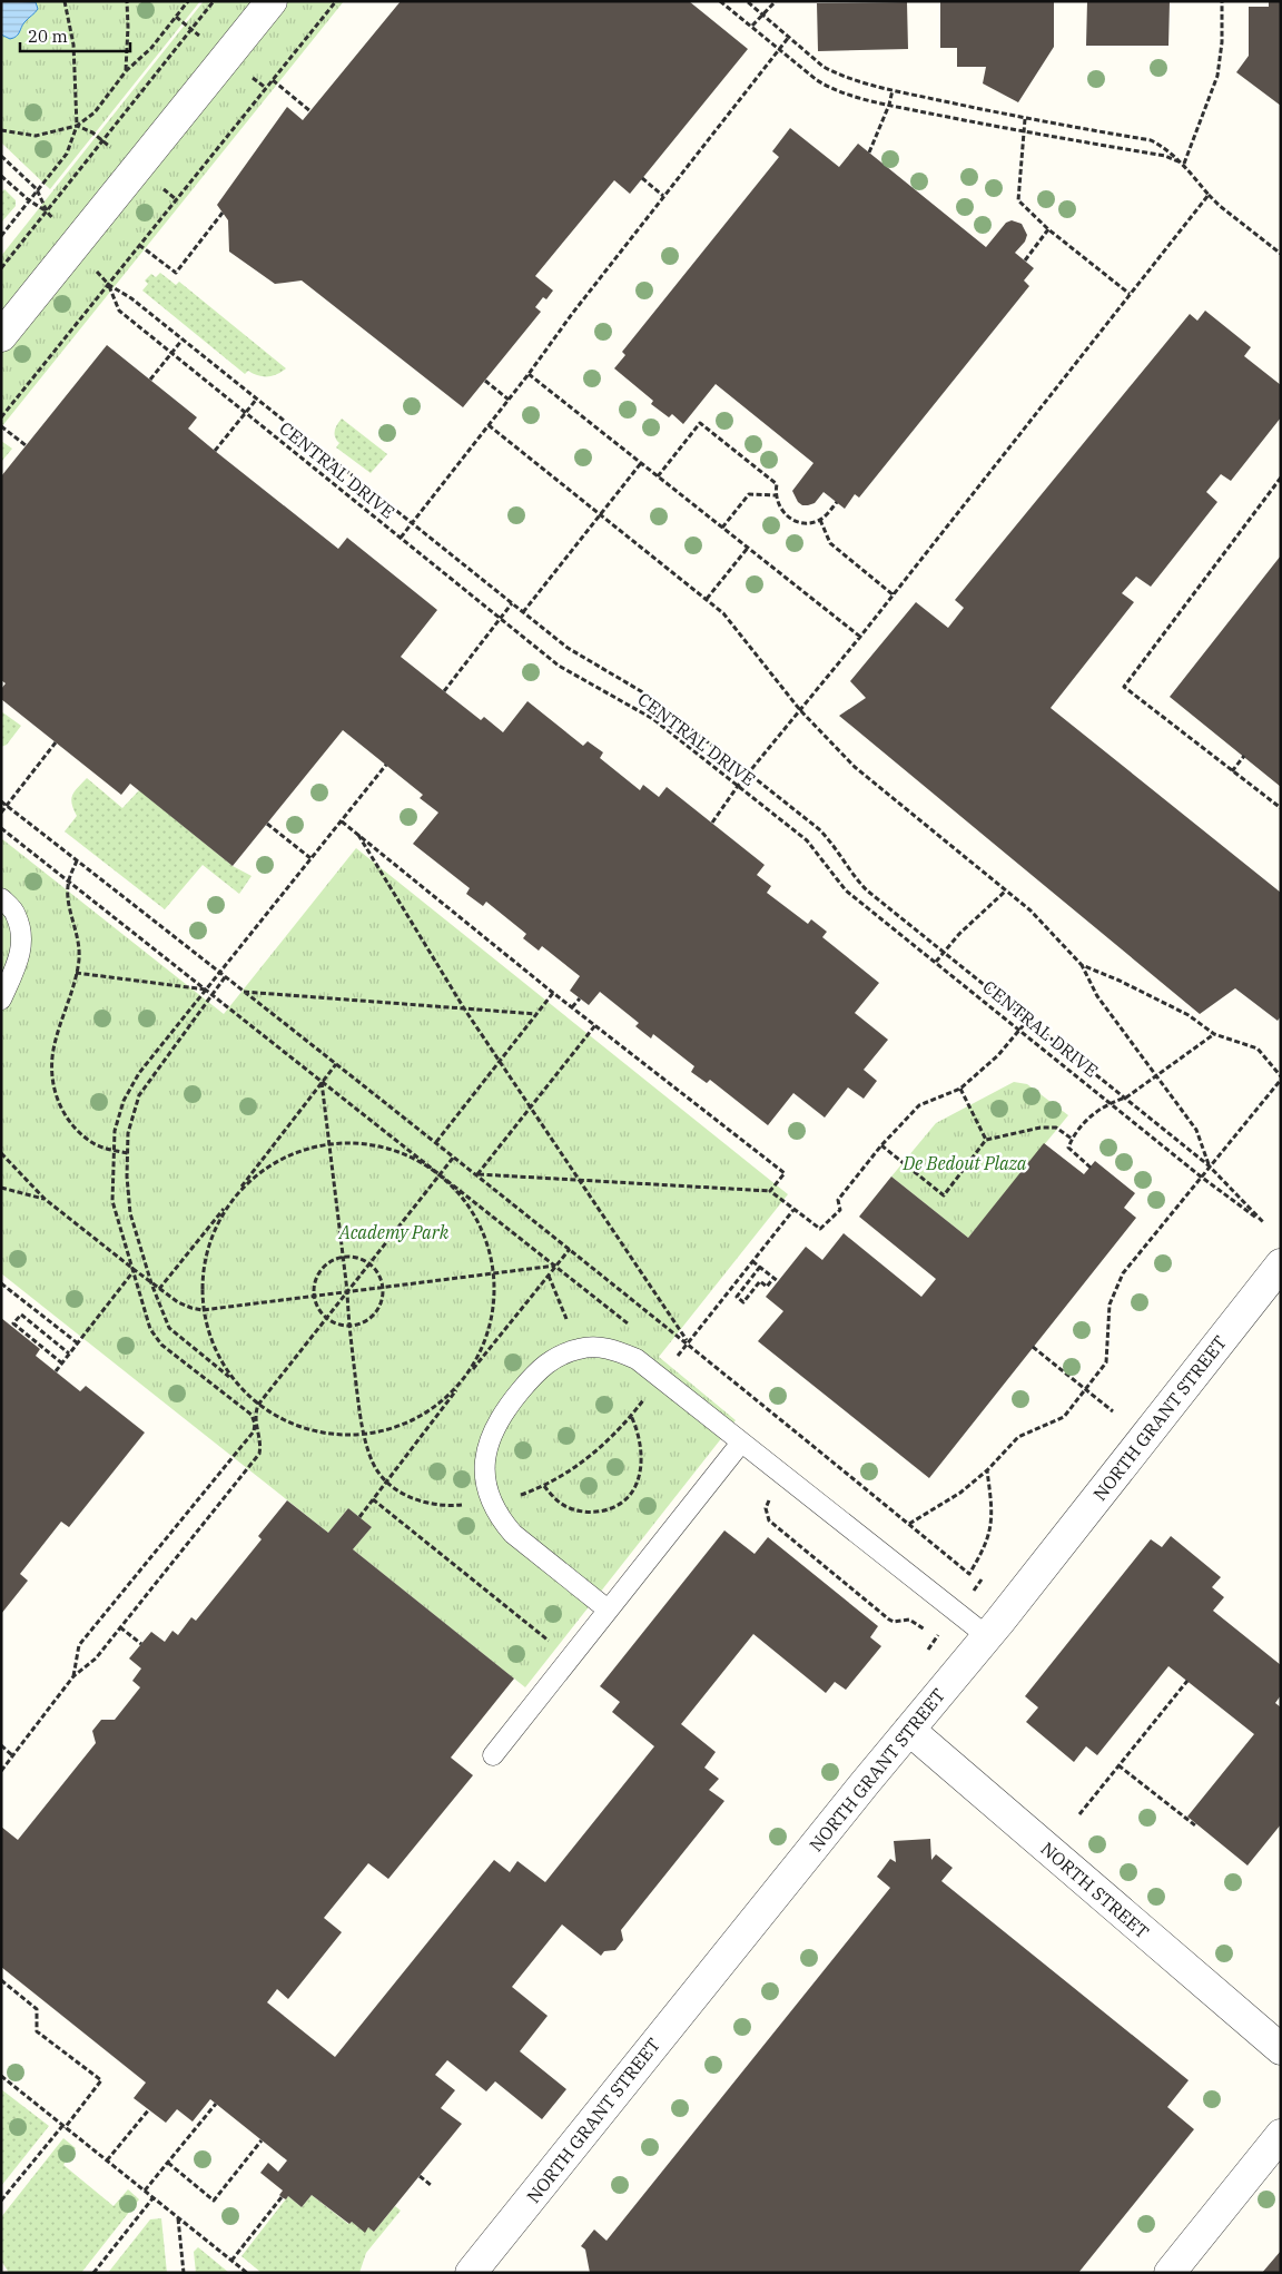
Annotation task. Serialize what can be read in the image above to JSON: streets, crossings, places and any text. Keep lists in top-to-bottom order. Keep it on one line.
{"streets":{"street":["NORTH GRANT STREET","NORTH STREET"],"path":["CENTRAL DRIVE"]},"crossings":[["NORTH GRANT STREET","NORTH STREET"]],"parks":["De Bedout Plaza","Academy Park"],"scale_bar":"20 m"}
